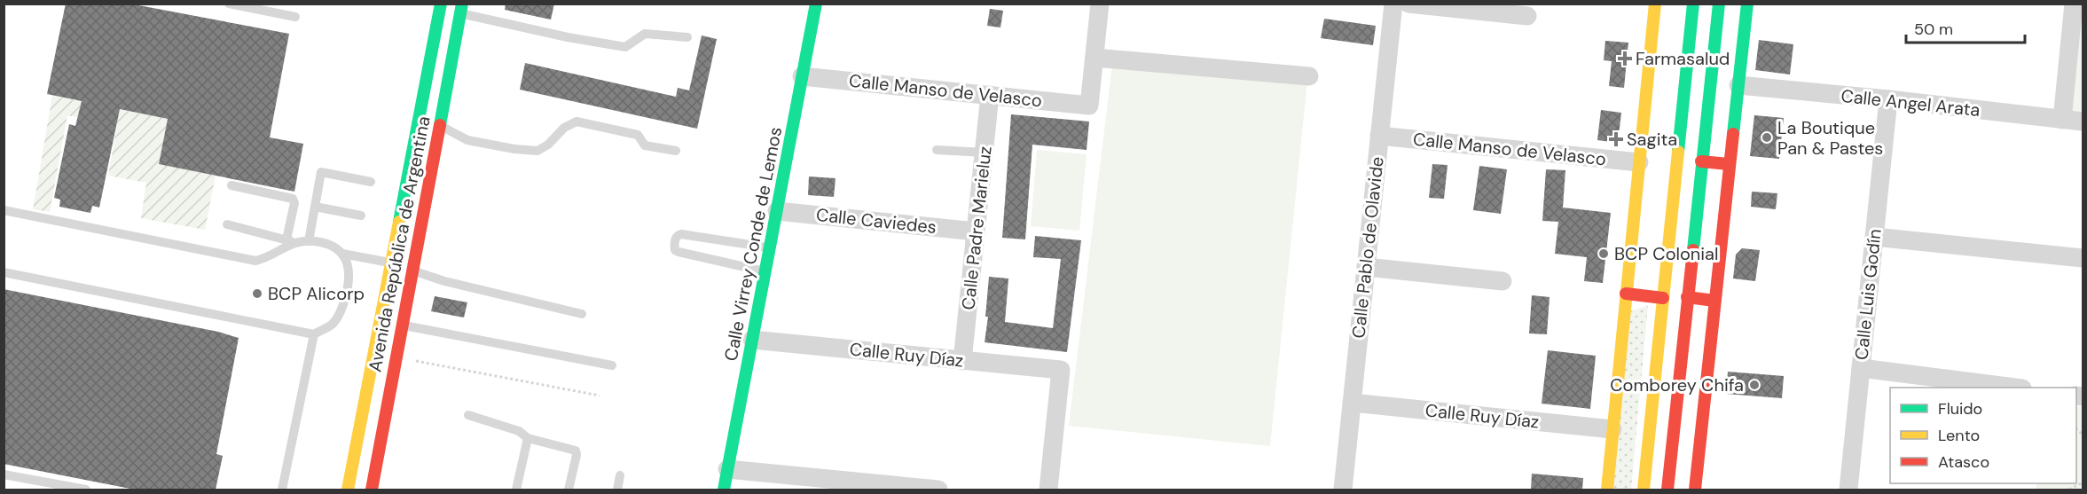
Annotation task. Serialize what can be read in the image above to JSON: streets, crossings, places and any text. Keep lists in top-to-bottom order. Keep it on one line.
{"streets":{"main road":["Avenida República de Argentina","Calle Virrey Conde de Lemos"],"street":["Calle Manso de Velasco","Calle Angel Arata","Calle Caviedes","Calle Padre Marieluz","Calle Pablo de Olavide","Calle Luis Godín","Calle Ruy Díaz"]},"crossings":[["Calle Manso de Velasco","Calle Padre Marieluz"],["Calle Manso de Velasco","Calle Virrey Conde de Lemos"],["Calle Manso de Velasco","Calle Pablo de Olavide"],["Calle Angel Arata","Calle Luis Godín"],["Calle Caviedes","Calle Padre Marieluz"],["Calle Caviedes","Calle Virrey Conde de Lemos"],["Calle Padre Marieluz","Calle Ruy Díaz"],["Calle Virrey Conde de Lemos","Calle Ruy Díaz"],["Calle Pablo de Olavide","Calle Ruy Díaz"]],"places":{"health":["Farmasalud","Sagita"],"other":["La Boutique Pan & Pastes","BCP Colonial","BCP Alicorp","Comborey Chifa"]},"legend":["Fluido","Lento","Atasco"],"scale_bar":"50 m"}
